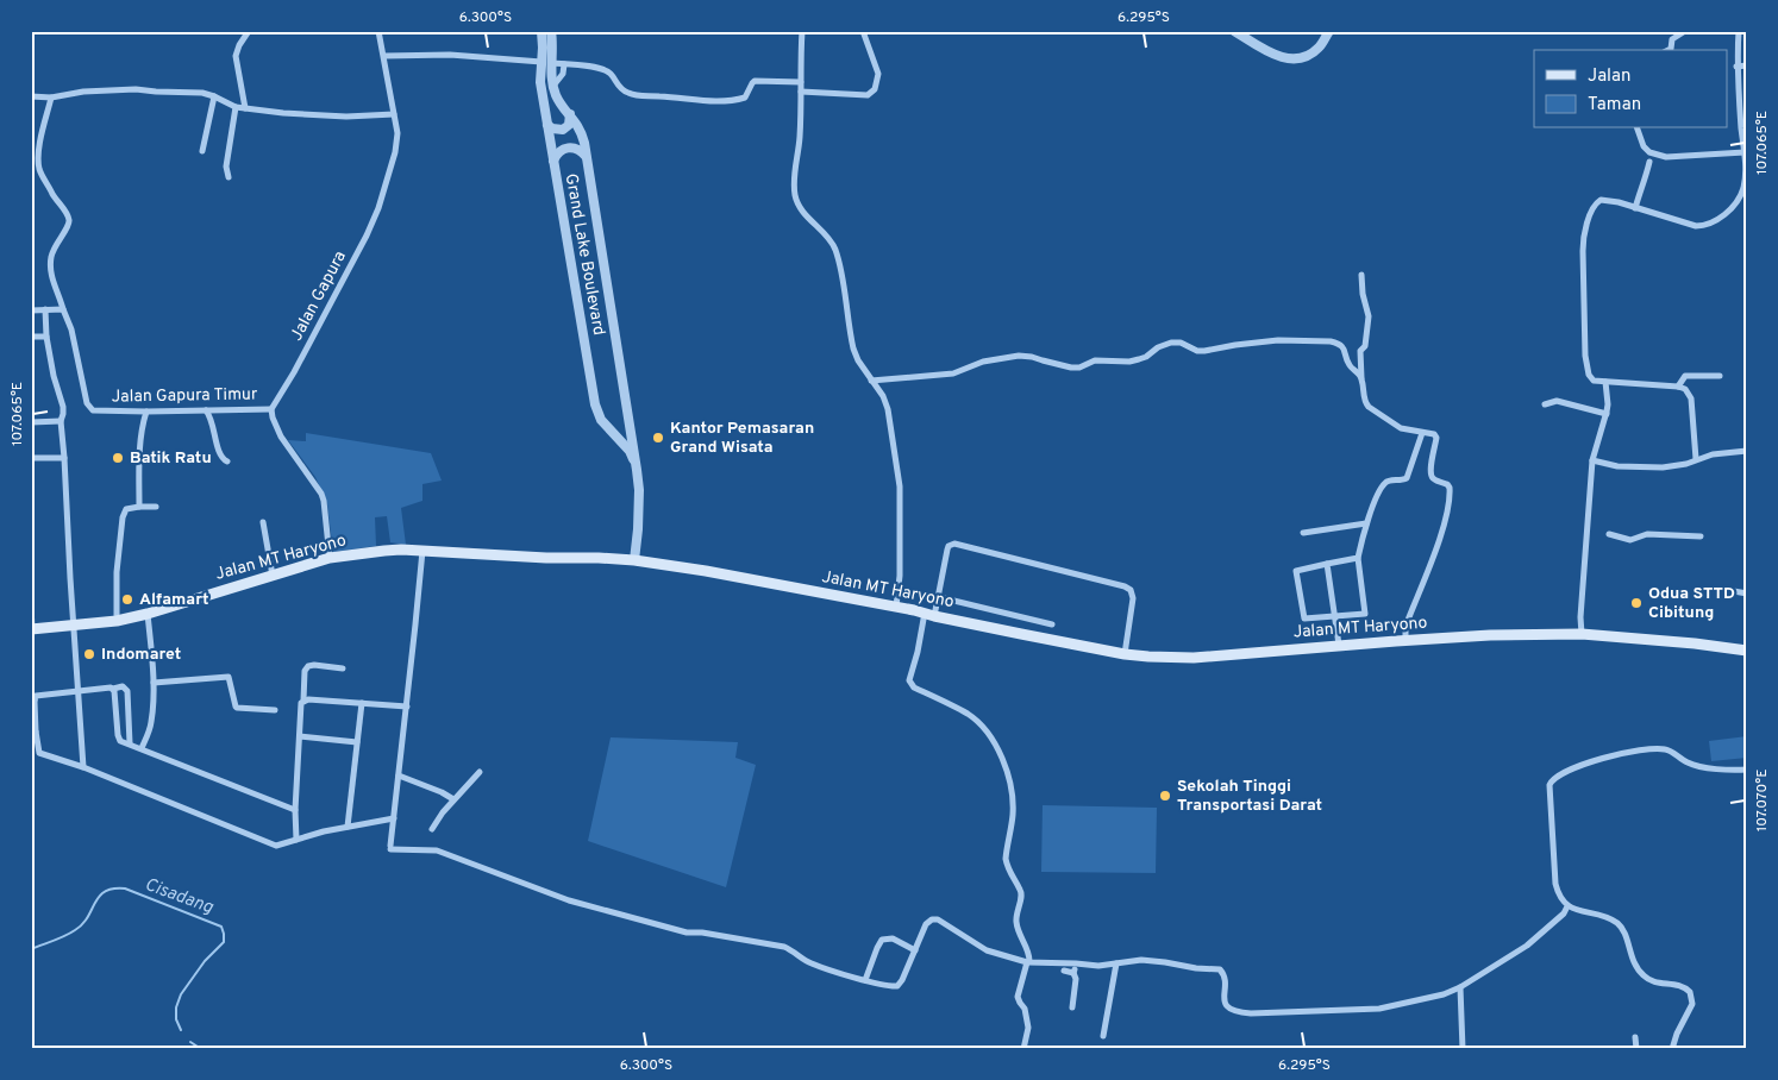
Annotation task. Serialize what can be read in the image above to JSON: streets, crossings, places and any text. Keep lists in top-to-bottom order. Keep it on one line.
{"streets":{"main road":["Jalan MT Haryono"],"street":["Grand Lake Boulevard","Jalan Gapura","Jalan Gapura Timur"]},"crossings":[["Grand Lake Boulevard","Jalan MT Haryono"],["Jalan Gapura","Jalan Gapura Timur"]],"water":["Cisadang"],"places":["Kantor Pemasaran Grand Wisata","Batik Ratu","Alfamart","Odua STTD Cibitung","Indomaret","Sekolah Tinggi Transportasi Darat"],"legend":["Jalan","Taman"],"coordinates":["6.300°S","6.295°S","107.065°E","107.070°E"]}
